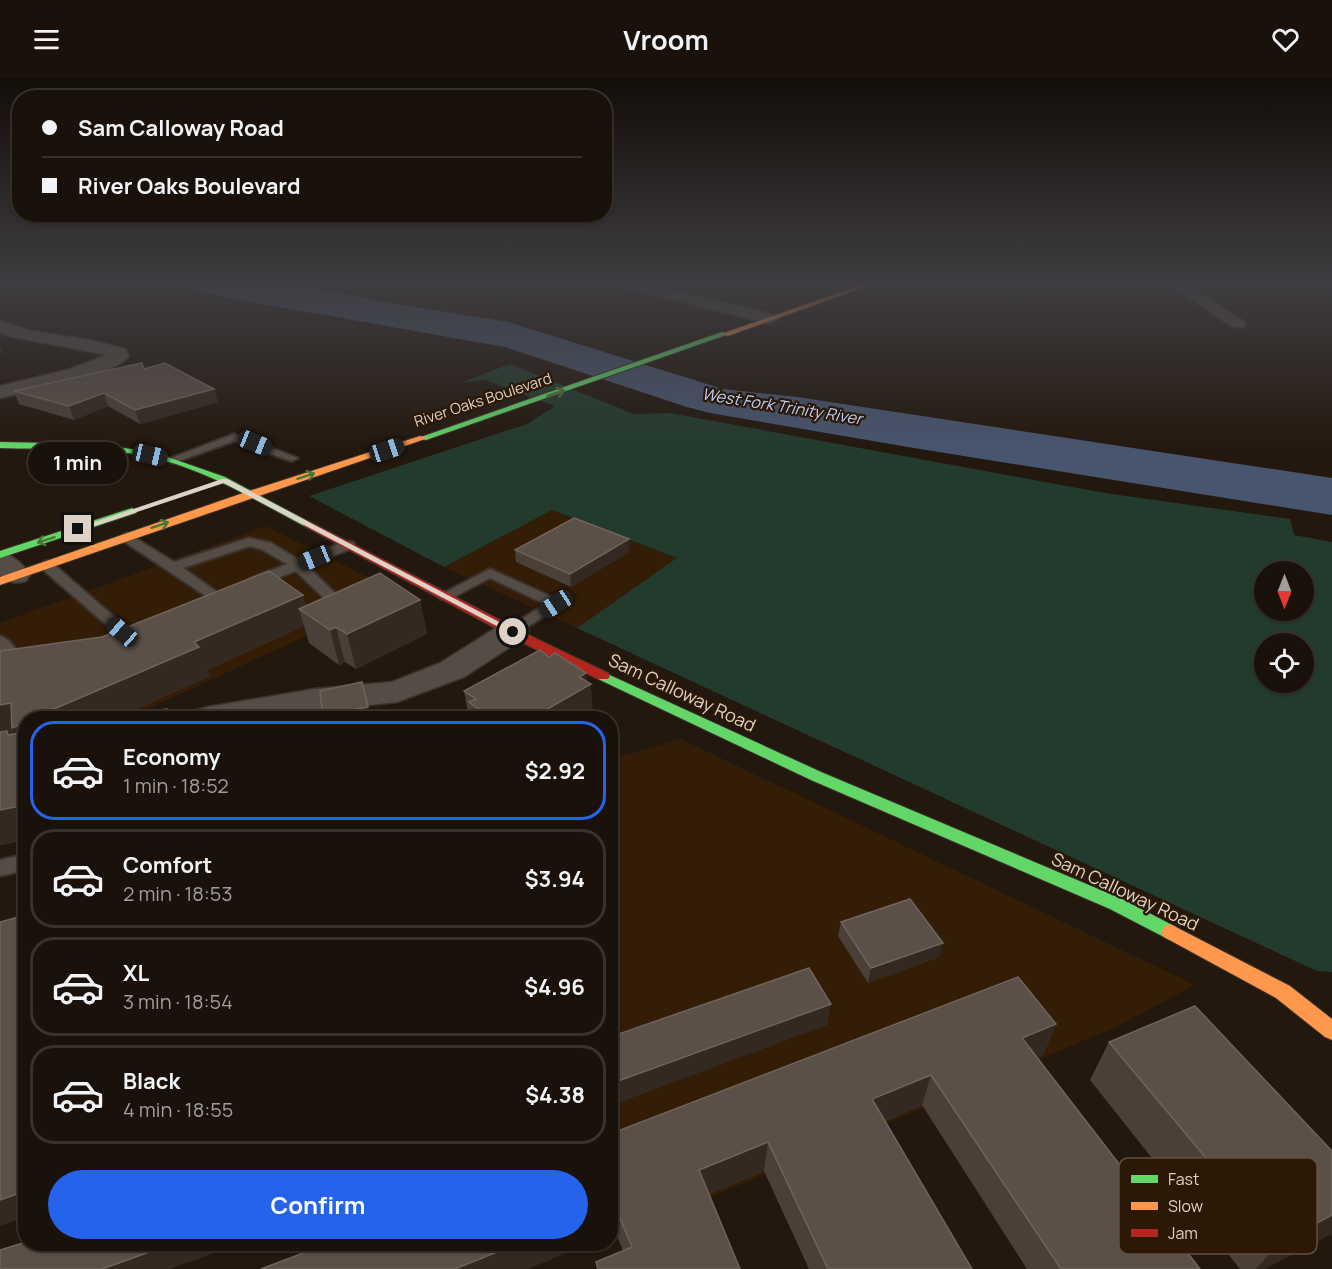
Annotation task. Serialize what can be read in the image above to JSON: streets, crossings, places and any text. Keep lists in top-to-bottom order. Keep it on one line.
{"streets":{"main road":["River Oaks Boulevard","Sam Calloway Road"]},"crossings":[["River Oaks Boulevard","Sam Calloway Road"]],"water":["West Fork Trinity River"],"legend":["Fast","Slow","Jam"],"north":"bottom","page":{"header":"Vroom","banner":["Sam Calloway Road","River Oaks Boulevard"],"bubble":"1 min","list":[{"name":"Economy","note":"1 min · 18:52","value":"$2.92"},{"name":"Comfort","note":"2 min · 18:53","value":"$3.94"},{"name":"XL","note":"3 min · 18:54","value":"$4.96"},{"name":"Black","note":"4 min · 18:55","value":"$4.38"}],"buttons":"Confirm"}}
